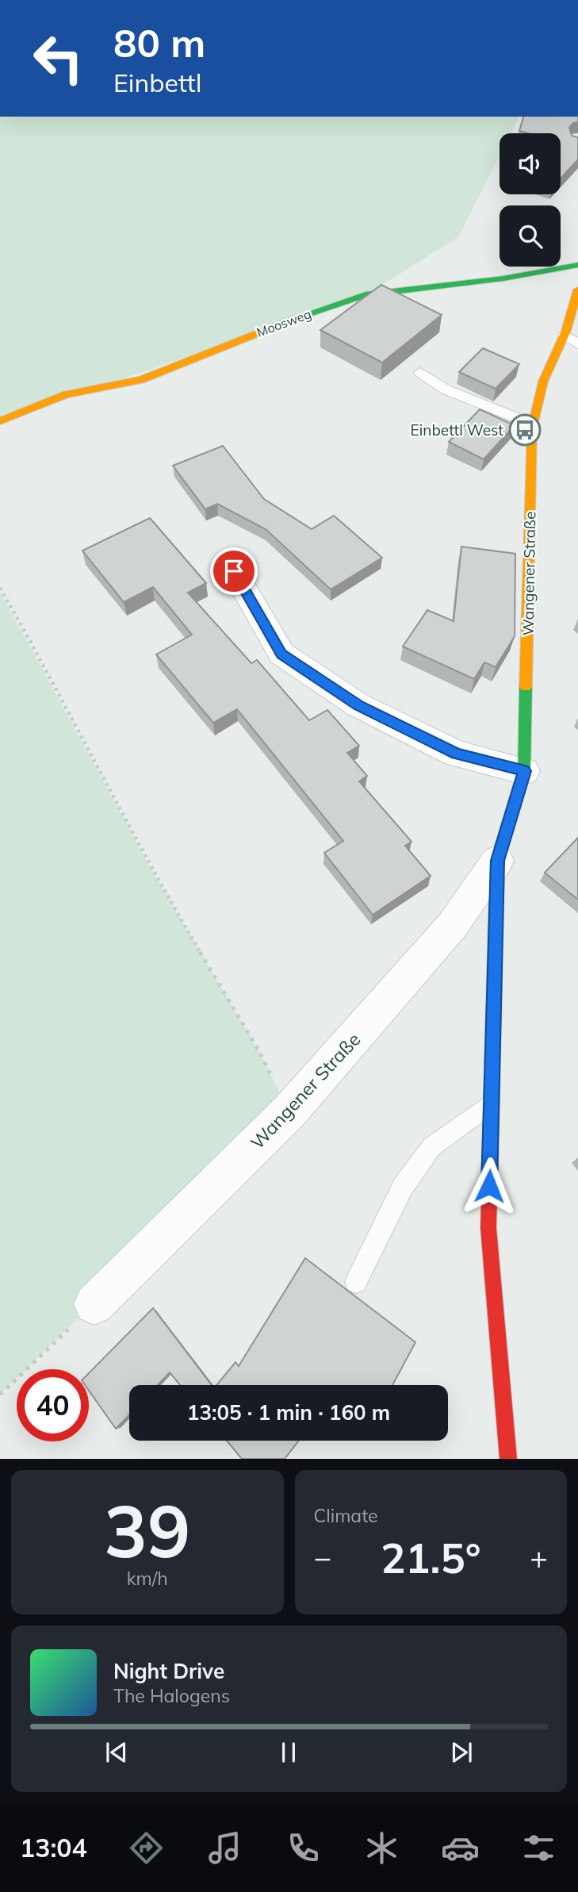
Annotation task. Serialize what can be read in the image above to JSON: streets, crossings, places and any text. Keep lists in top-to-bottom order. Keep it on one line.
{"streets":{"street":["Moosweg","Wangener Straße"]},"places":{"bus stop":["Einbettl West"]},"page":{"turn":["80 m","Einbettl"],"limit":"40","trip":"13:05 · 1 min · 160 m","tile":[["39","km/h"],"Climate"],"heat":["−","21.5°","+"],"song":["Night Drive","The Halogens"],"tabs":"13:04"}}
